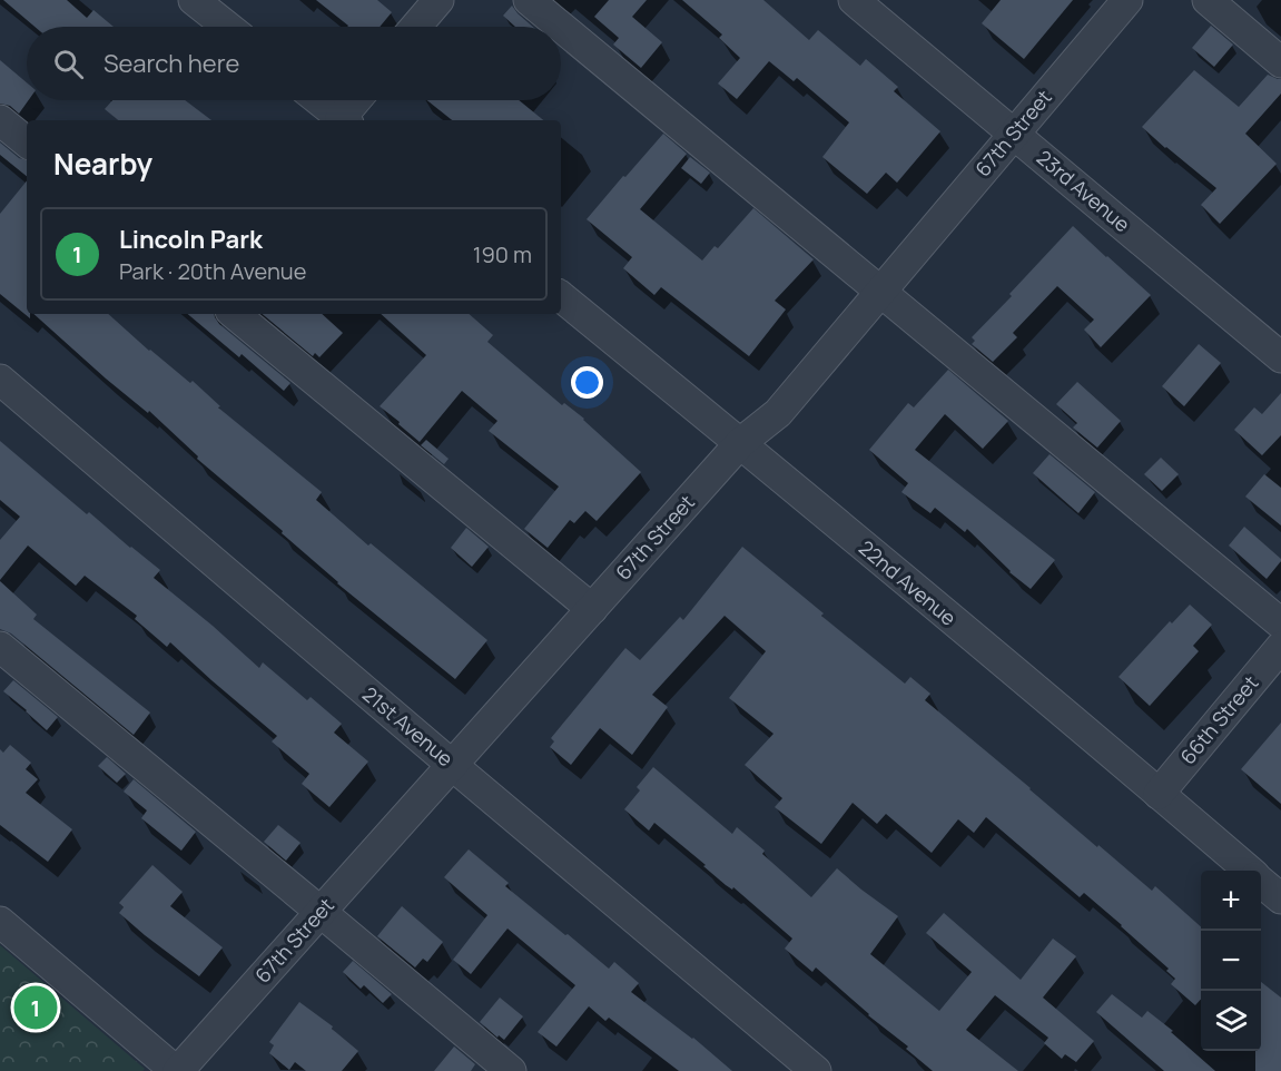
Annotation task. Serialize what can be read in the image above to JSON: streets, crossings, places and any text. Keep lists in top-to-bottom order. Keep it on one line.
{"streets":{"street":["67th Street","23rd Avenue","22nd Avenue","66th Street","21st Avenue"]},"crossings":[["67th Street","23rd Avenue"],["67th Street","22nd Avenue"],["67th Street","21st Avenue"],["22nd Avenue","66th Street"]],"page":{"search":"Search here","heading":"Nearby","list":[{"mark":"1","name":"Lincoln Park","note":"Park · 20th Avenue","value":"190 m"}],"map_buttons":["+","−"],"pins":"1"}}
